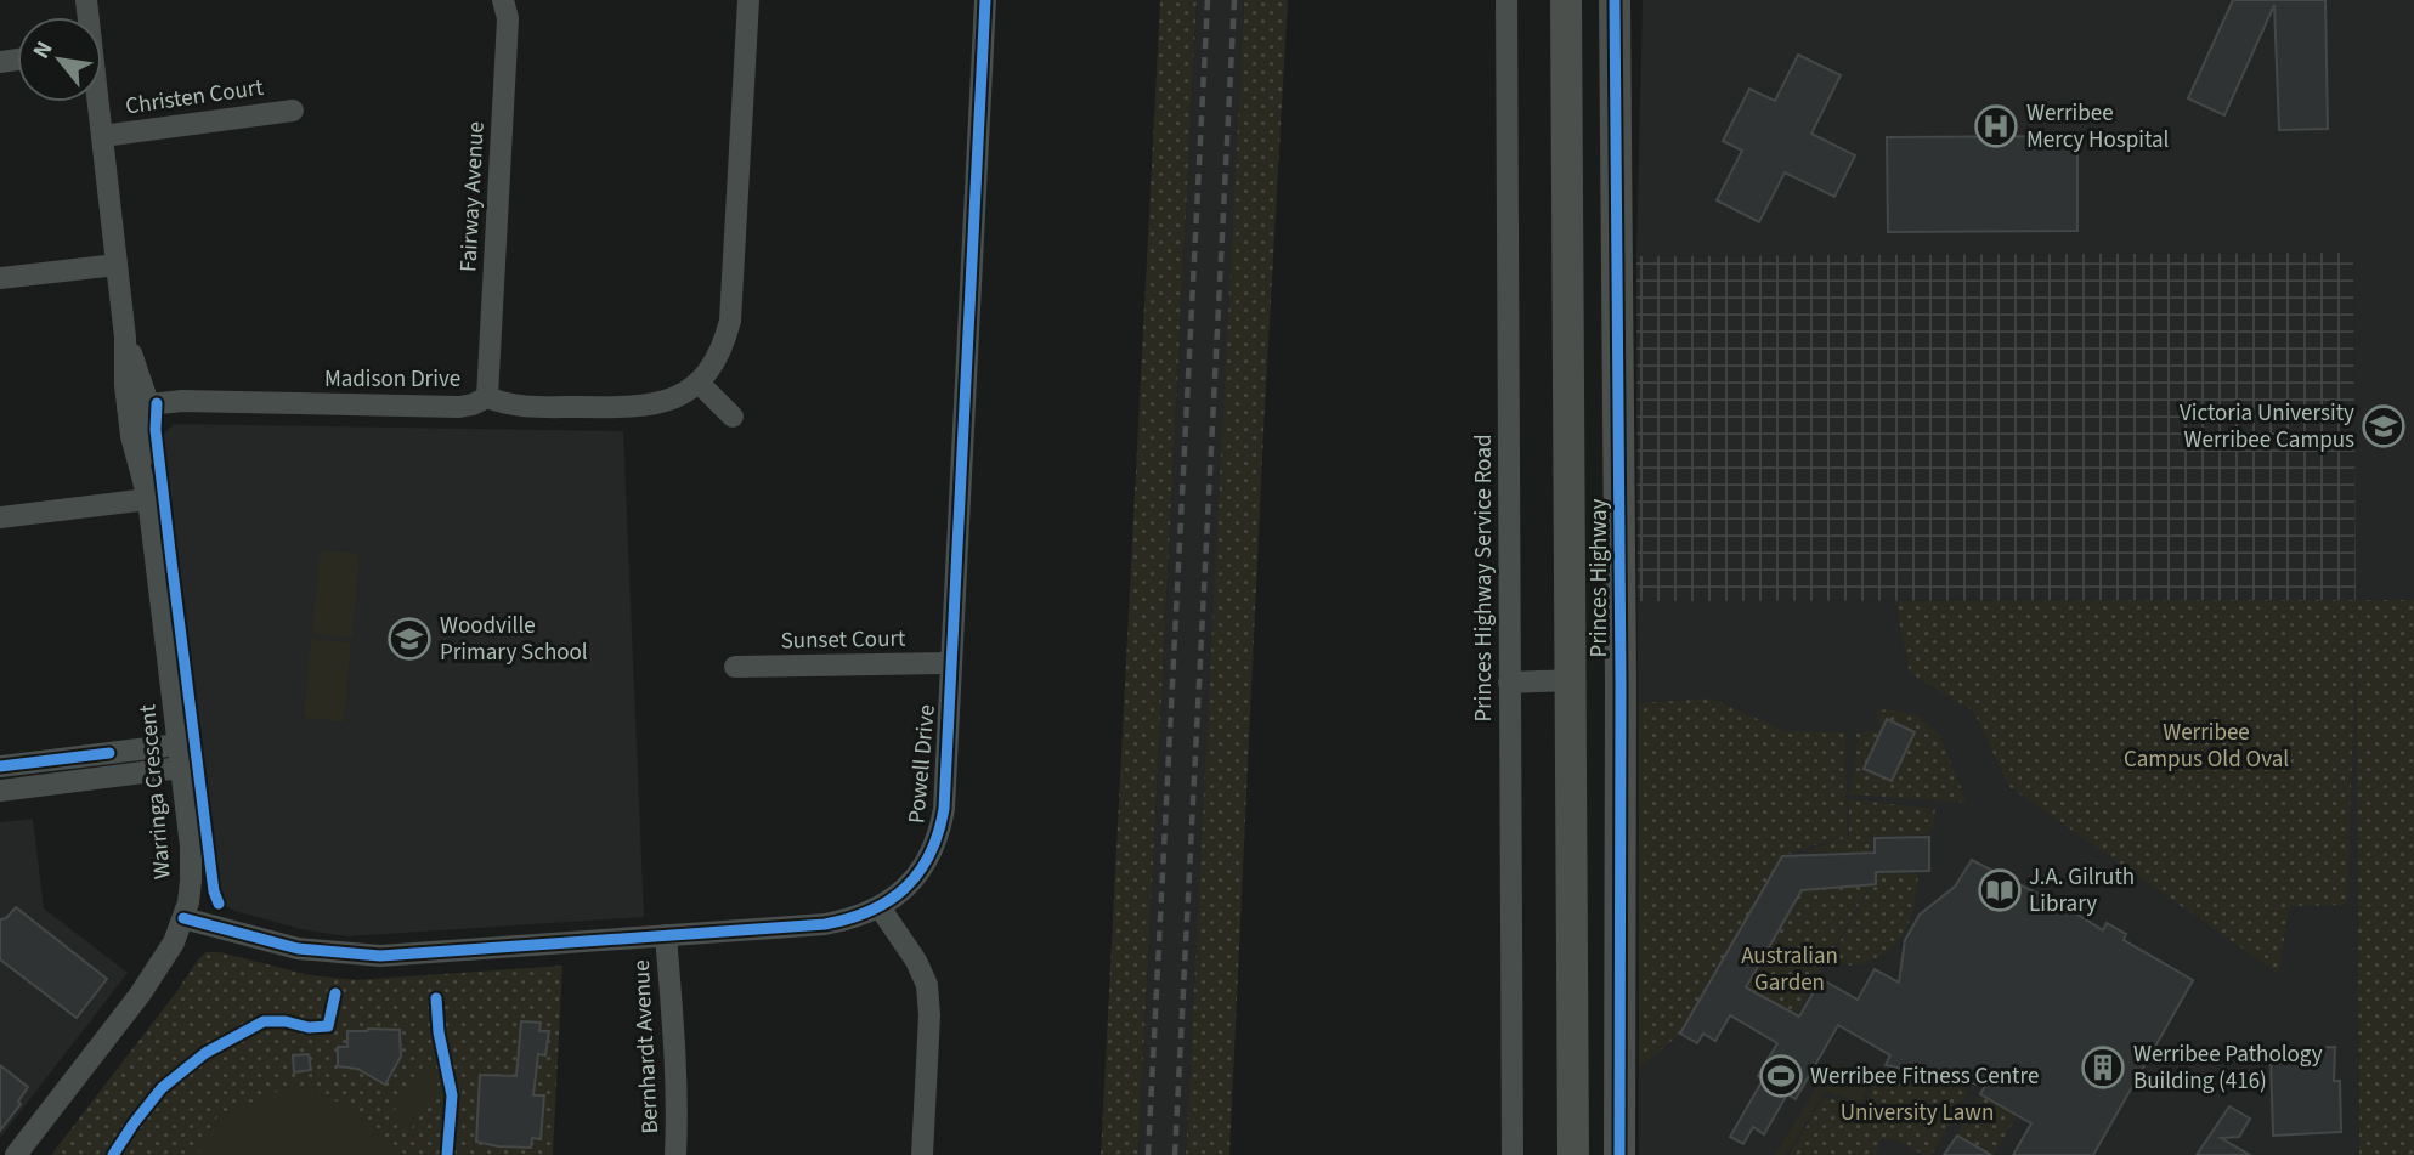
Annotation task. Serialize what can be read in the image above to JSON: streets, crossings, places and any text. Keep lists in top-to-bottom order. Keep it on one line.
{"streets":{"highway":["Princes Highway"],"street":["Christen Court","Fairway Avenue","Madison Drive","Princes Highway Service Road","Sunset Court","Powell Drive","Warringa Crescent","Bernhardt Avenue"]},"crossings":[["Christen Court","Warringa Crescent"],["Fairway Avenue","Madison Drive"],["Madison Drive","Warringa Crescent"],["Sunset Court","Powell Drive"],["Powell Drive","Warringa Crescent"],["Powell Drive","Bernhardt Avenue"]],"parks":["Werribee Campus Old Oval","Australian Garden","University Lawn"],"places":{"hospital":["Werribee Mercy Hospital"],"school or university":["Victoria University Werribee Campus","Woodville Primary School"],"library":["J.A. Gilruth Library"],"building":["Werribee Pathology Building (416)"],"sports":["Werribee Fitness Centre"]},"north":"top left"}
